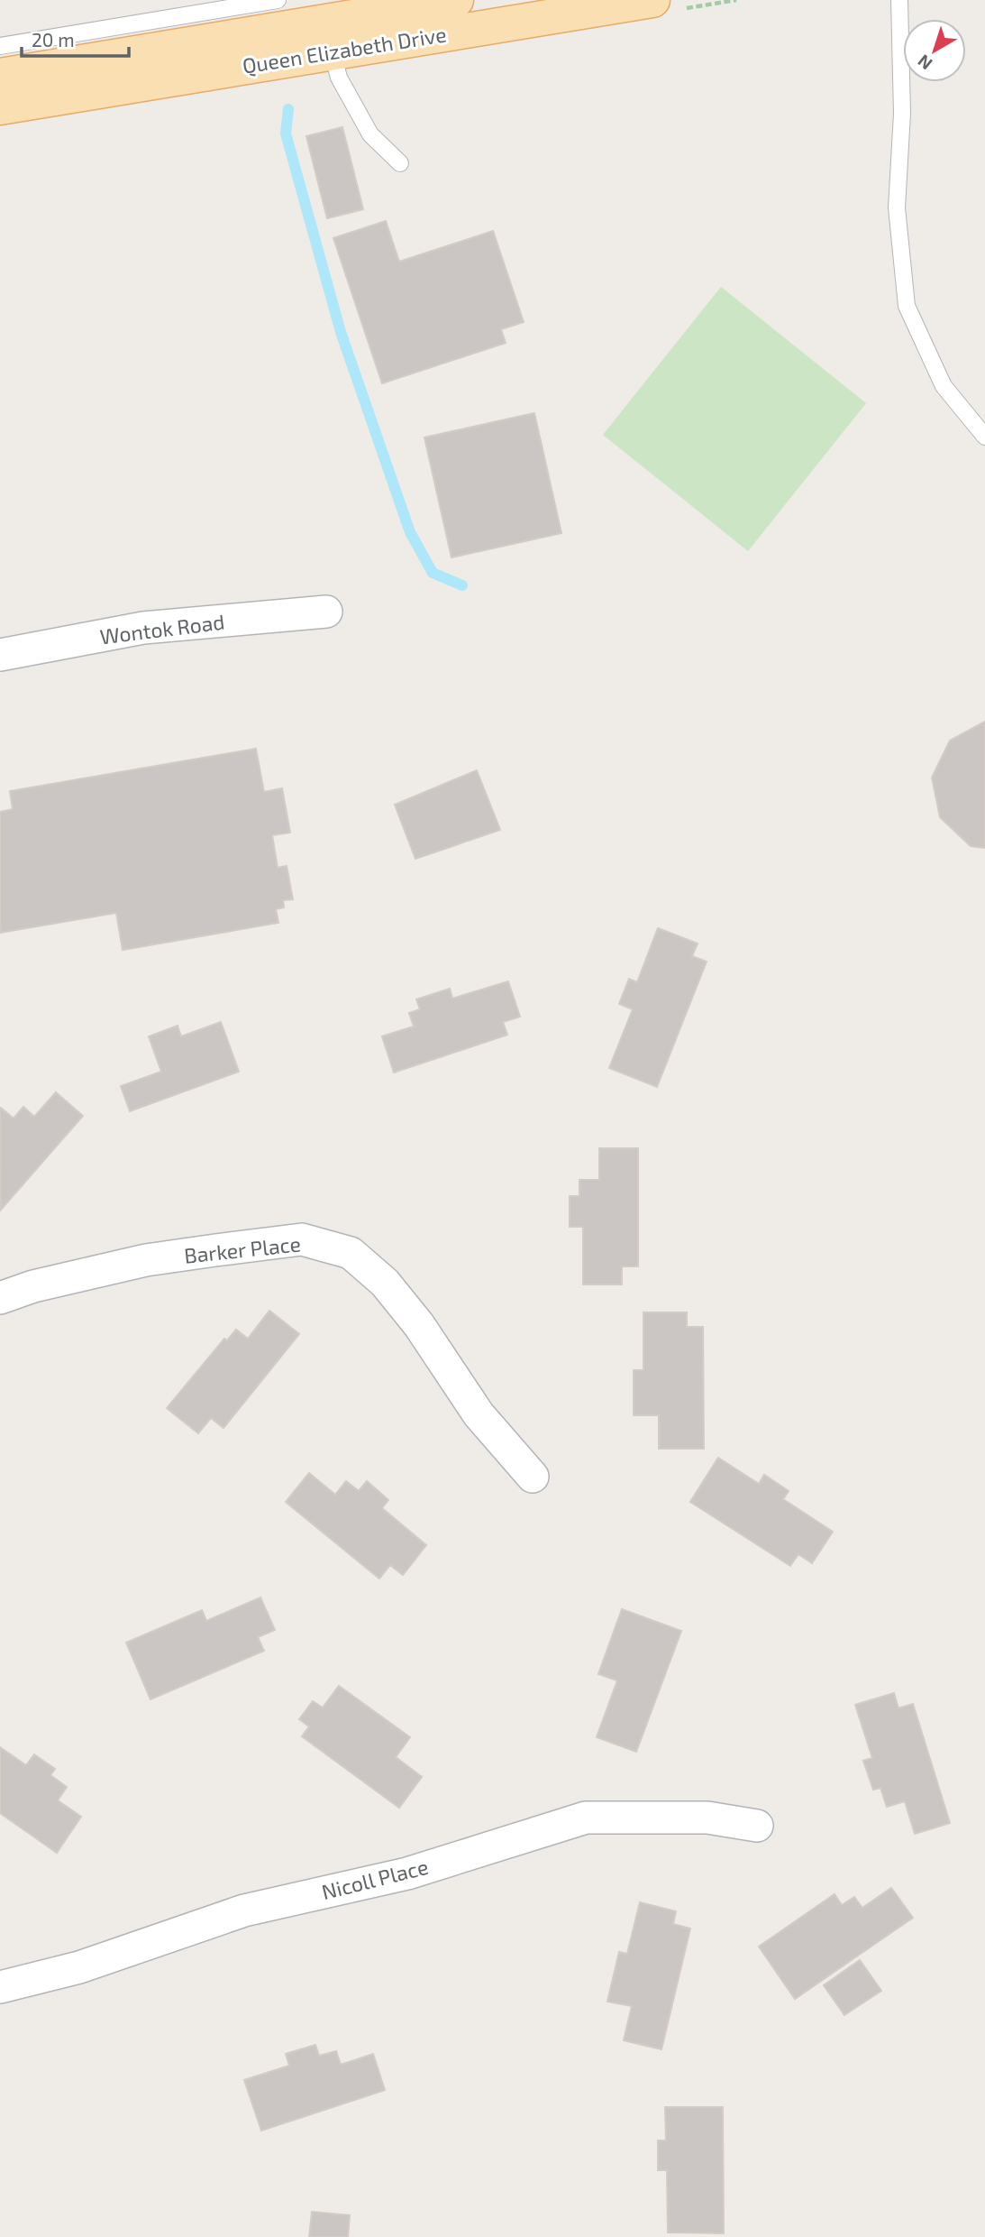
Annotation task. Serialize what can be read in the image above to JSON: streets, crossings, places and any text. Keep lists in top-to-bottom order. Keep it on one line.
{"streets":{"main road":["Queen Elizabeth Drive"],"street":["Wontok Road","Barker Place","Nicoll Place"]},"scale_bar":"20 m","north":"bottom left"}
